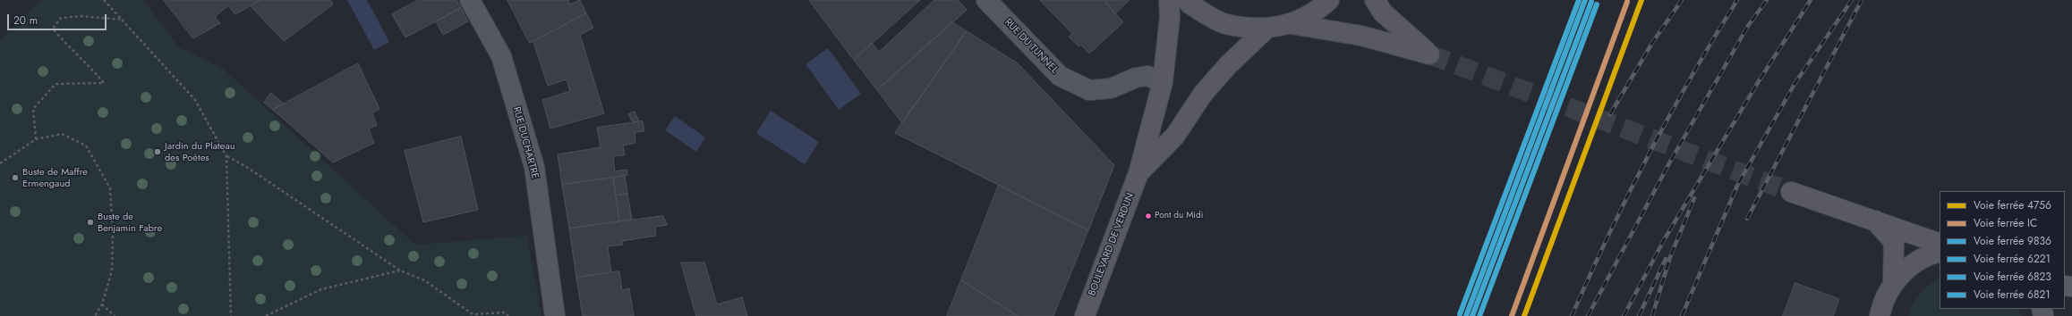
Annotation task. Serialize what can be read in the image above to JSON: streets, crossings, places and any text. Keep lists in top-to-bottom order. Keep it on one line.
{"streets":{"main road":["BOULEVARD DE VERDUN"],"street":["RUE DU TUNNEL","RUE DUCHARTRE"]},"crossings":[["RUE DU TUNNEL","BOULEVARD DE VERDUN"]],"places":["Jardin du Plateau des Poètes","Buste de Maffre Ermengaud","Pont du Midi","Buste de Benjamin Fabre"],"lines":["rail line 4756","rail line 9836","rail line 6823","rail line IC","rail line 6221","rail line 6821"],"legend":["Voie ferrée 4756","Voie ferrée IC","Voie ferrée 9836","Voie ferrée 6221","Voie ferrée 6823","Voie ferrée 6821"],"scale_bar":"20 m"}
